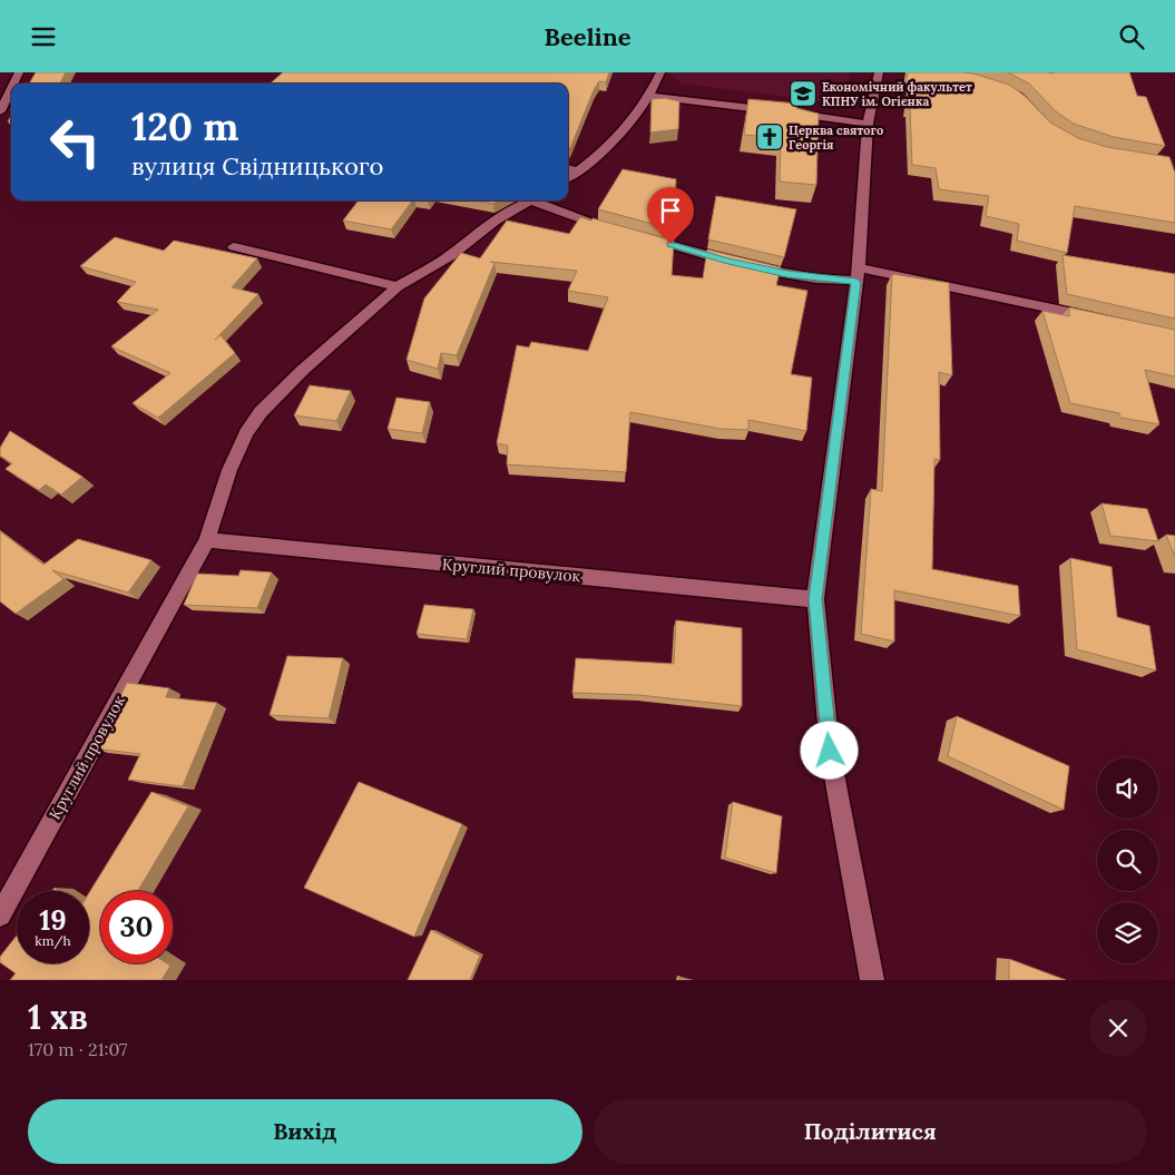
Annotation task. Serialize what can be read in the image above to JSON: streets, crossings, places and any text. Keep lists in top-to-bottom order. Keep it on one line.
{"streets":{"street":["Круглий провулок"]},"places":{"school or university":["Економічний факультет КПНУ ім. Огієнка"],"church":["Церква святого Георгія"]},"page":{"header":"Beeline","turn":["120 m","вулиця Свідницького"],"speed":"19 km/h","limit":"30","heading":["1 хв","170 m · 21:07"],"buttons":["Вихід","Поділитися"]}}
